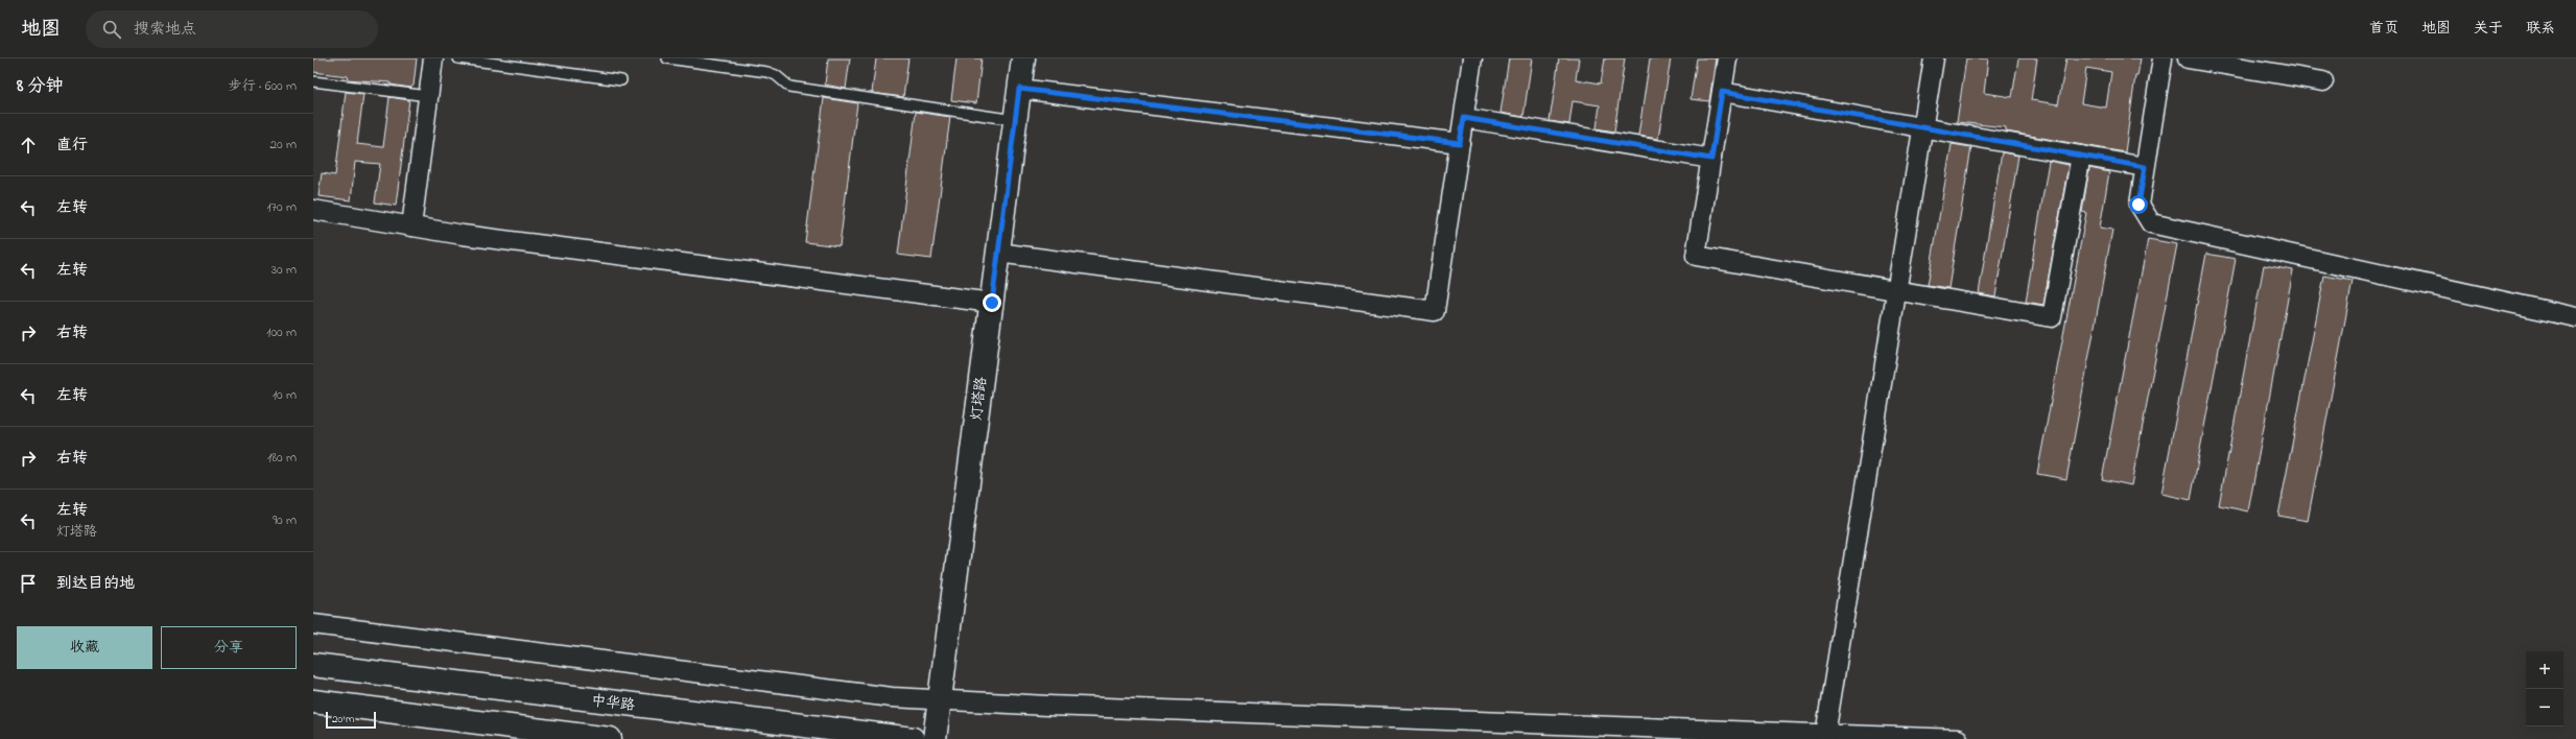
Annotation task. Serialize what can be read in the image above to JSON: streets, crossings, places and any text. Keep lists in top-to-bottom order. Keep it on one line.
{"streets":{"main road":["灯塔路","中华路"]},"scale_bar":"20 m","page":{"header":"地图","search":"搜索地点","nav":["首页","地图","关于","联系"],"heading":["8 分钟","步行 · 600 m"],"list":[["直行","20 m"],["左转","170 m"],["左转","30 m"],["右转","100 m"],["左转","10 m"],["右转","180 m"],["左转","灯塔路","90 m"],"到达目的地"],"buttons":["收藏","分享"],"map_buttons":["+","−"],"scale":"20 m"}}
